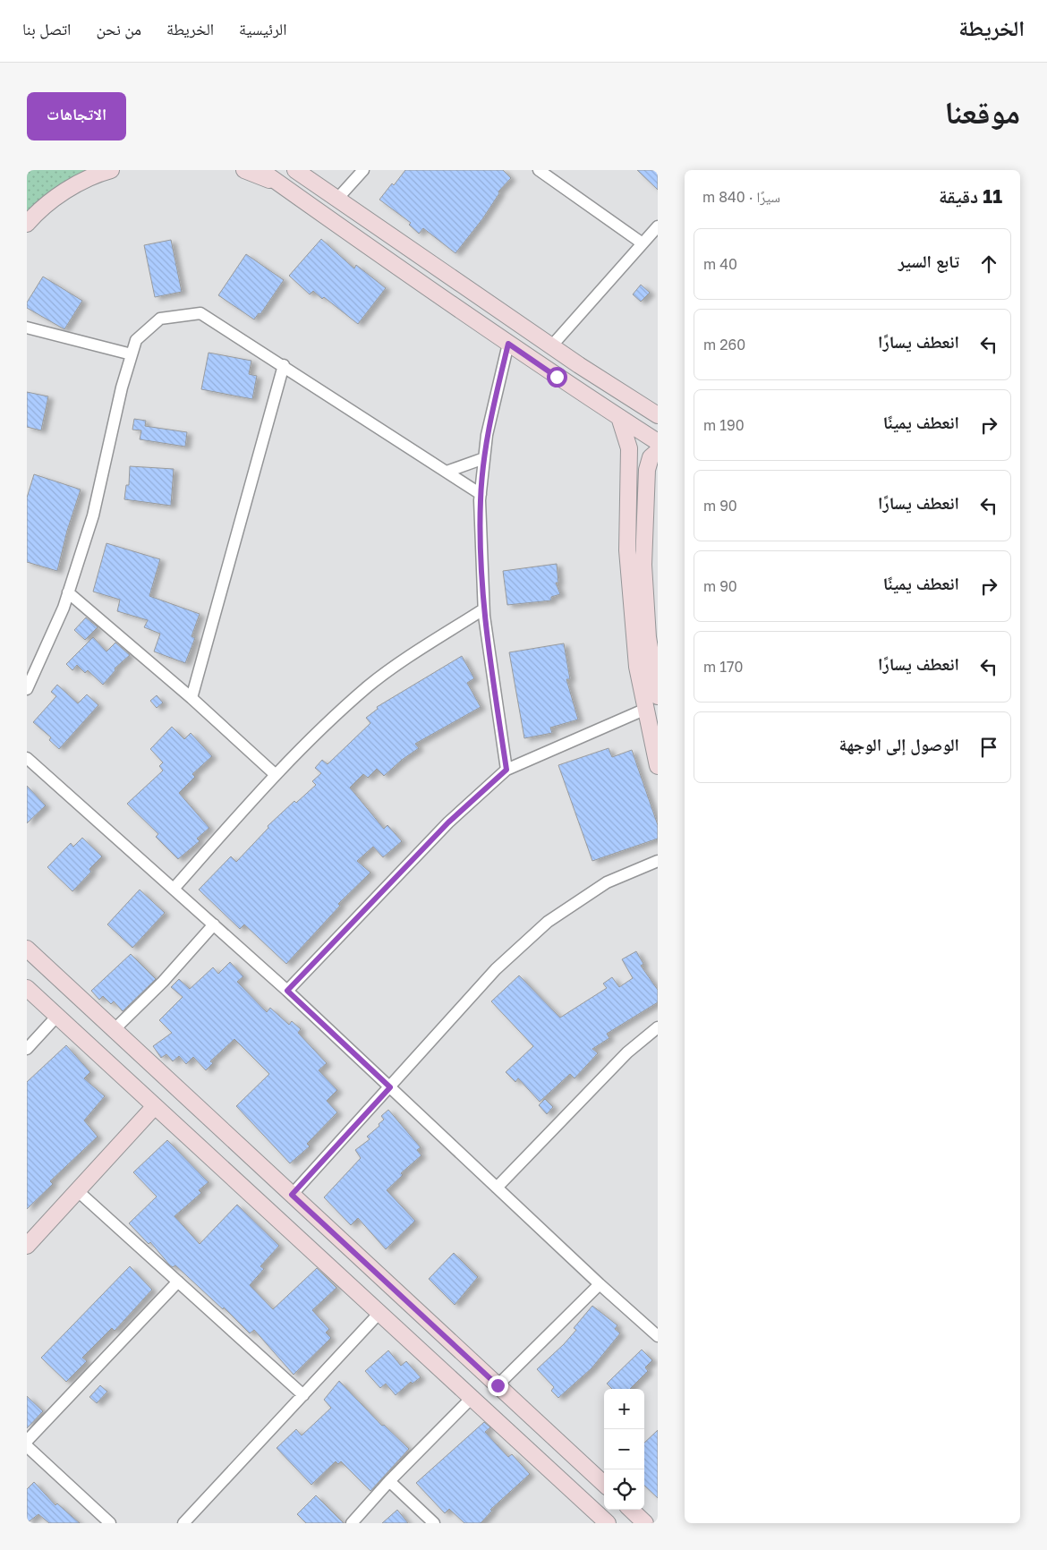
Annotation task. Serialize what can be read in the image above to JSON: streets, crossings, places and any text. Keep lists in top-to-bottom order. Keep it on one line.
{"page":{"header":"الخريطة","nav":["الرئيسية","الخريطة","من نحن","اتصل بنا"],"title":"موقعنا","buttons":"الاتجاهات","heading":["11 دقيقة","سيرًا · 840 m"],"list":[["تابع السير","40 m"],["انعطف يسارًا","260 m"],["انعطف يمينًا","190 m"],["انعطف يسارًا","90 m"],["انعطف يمينًا","90 m"],["انعطف يسارًا","170 m"],"الوصول إلى الوجهة"],"map_buttons":["+","−"]}}
